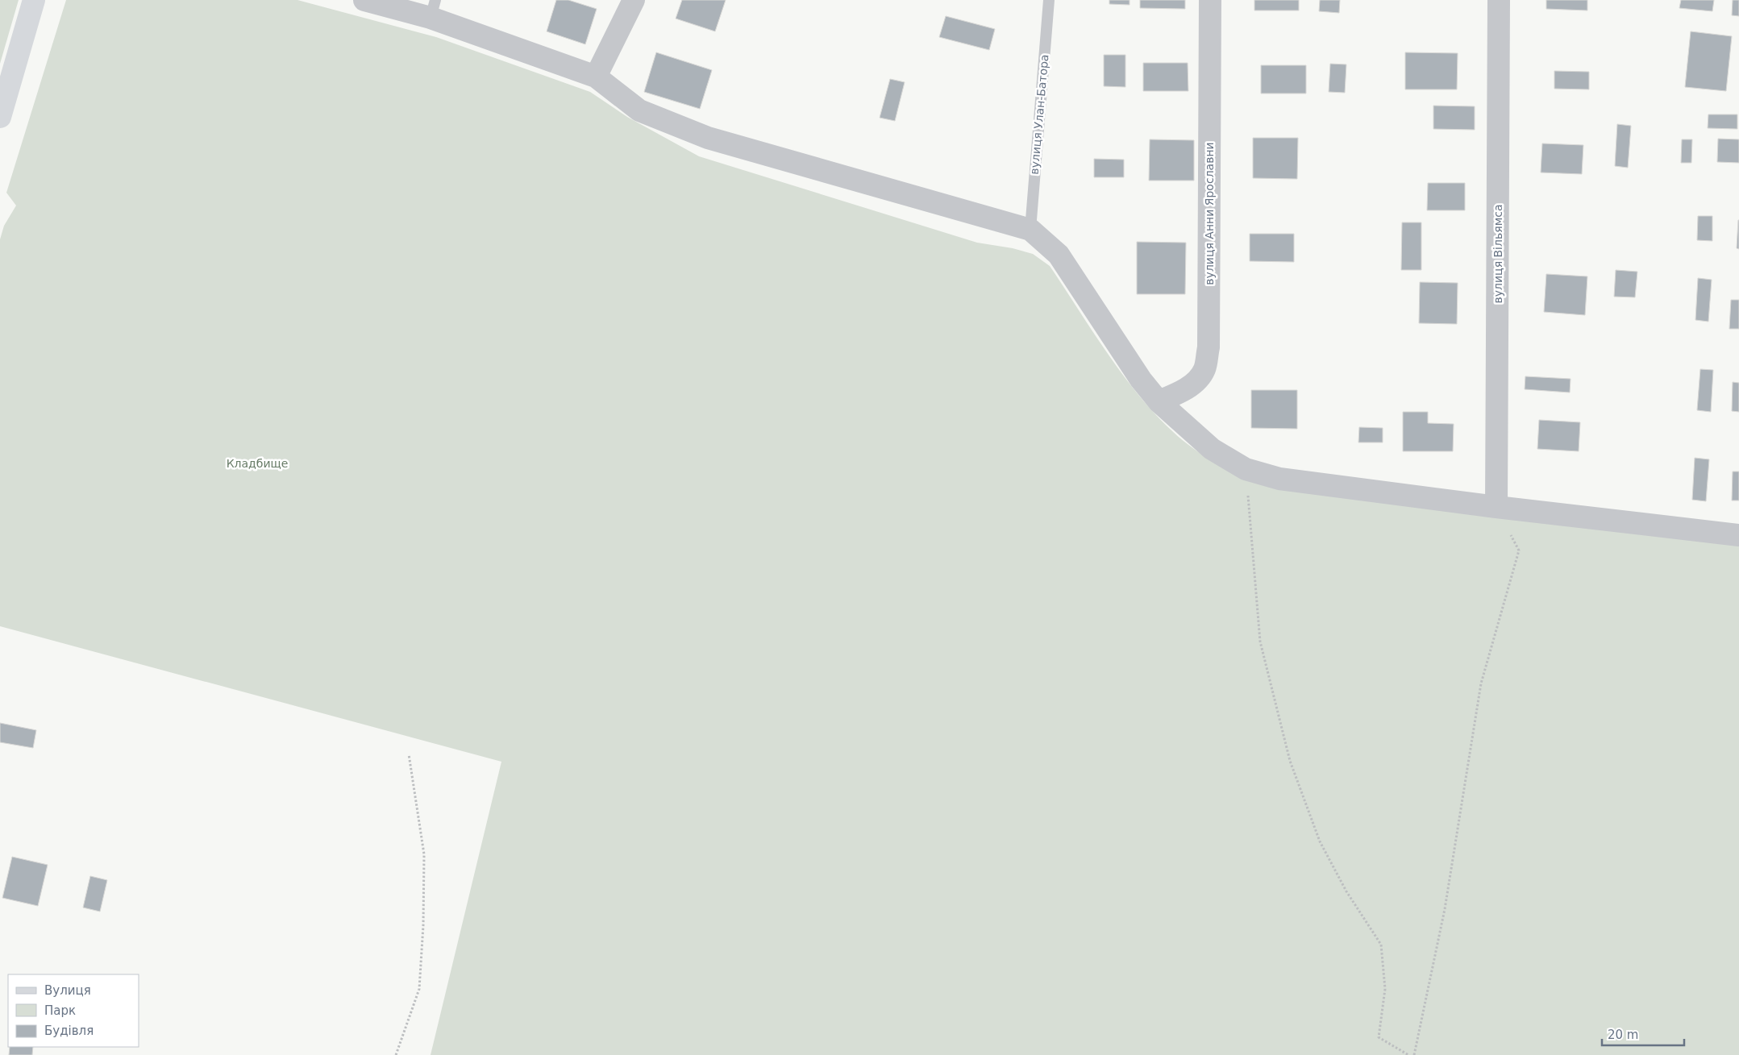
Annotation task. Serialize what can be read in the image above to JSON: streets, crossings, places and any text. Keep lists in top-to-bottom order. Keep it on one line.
{"streets":{"street":["вулиця Анни Ярославни","вулиця Вільямса"],"lane":["вулиця Улан-Батора"]},"parks":["Кладбище"],"legend":["Вулиця","Парк","Будівля"],"scale_bar":"20 m"}
